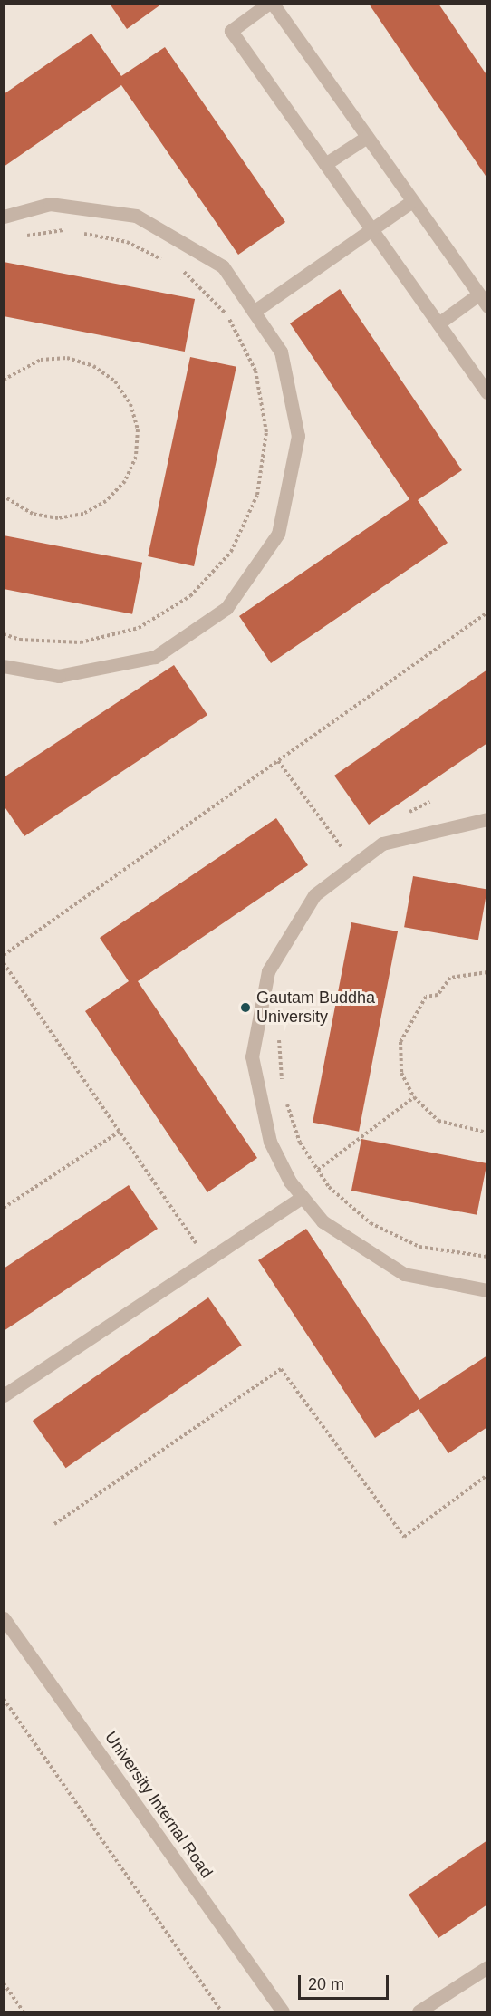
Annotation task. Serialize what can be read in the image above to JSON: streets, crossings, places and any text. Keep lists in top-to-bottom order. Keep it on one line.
{"streets":{"lane":["University Internal Road"]},"places":["Gautam Buddha University"],"scale_bar":"20 m"}
